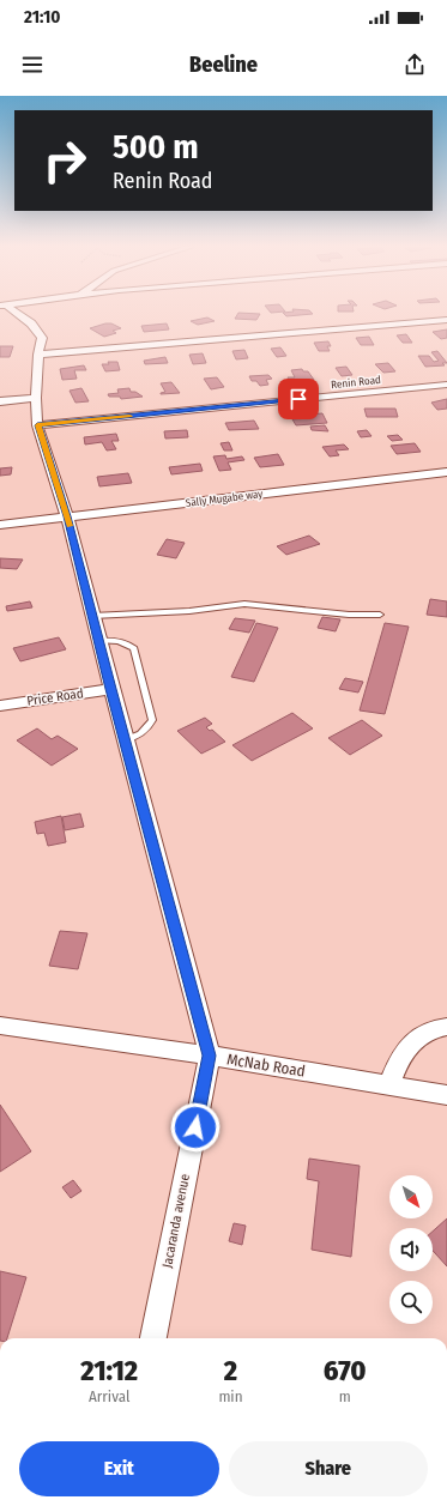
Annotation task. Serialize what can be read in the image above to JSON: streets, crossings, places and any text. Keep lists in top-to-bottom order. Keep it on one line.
{"streets":{"street":["Renin Road","Sally Mugabe way","Price Road","McNab Road","Jacaranda avenue"]},"crossings":[["Renin Road","Jacaranda avenue"],["Sally Mugabe way","Jacaranda avenue"],["Price Road","Jacaranda avenue"],["McNab Road","Jacaranda avenue"]],"north":"bottom right","page":{"status":"21:10","header":"Beeline","turn":["500 m","Renin Road"],"eta":["21:12","Arrival","2","min","670","m"],"buttons":["Exit","Share"]}}
